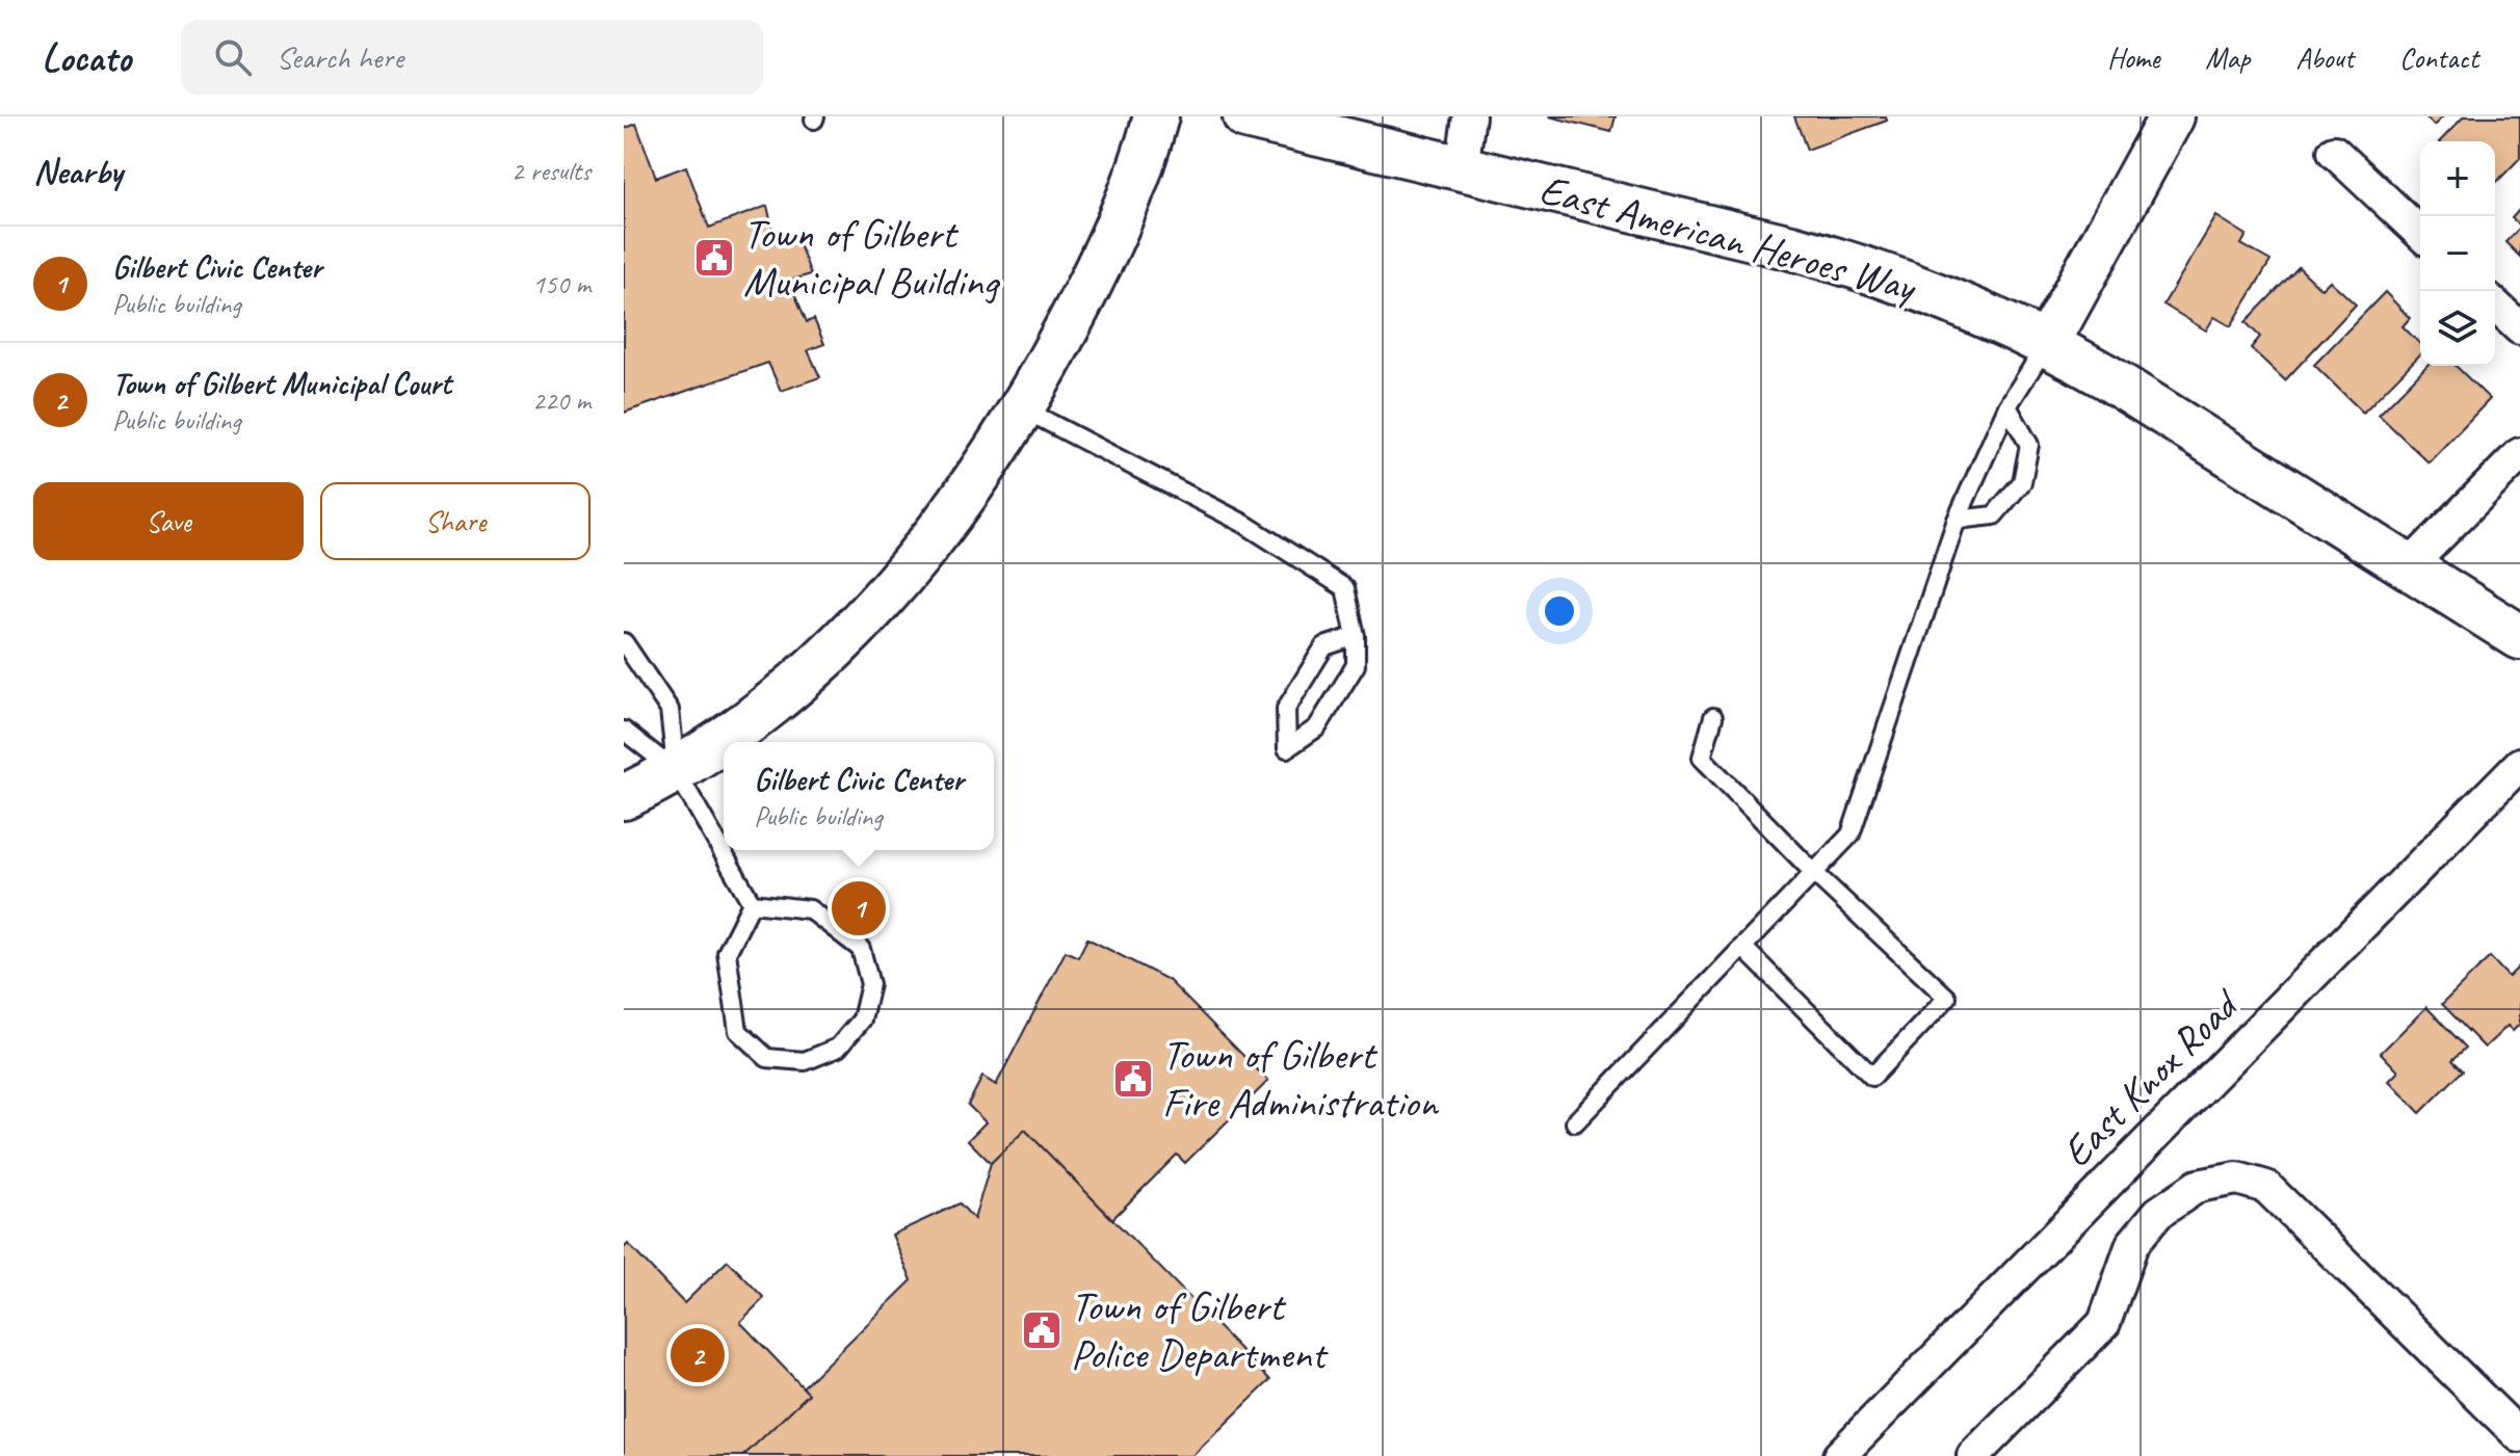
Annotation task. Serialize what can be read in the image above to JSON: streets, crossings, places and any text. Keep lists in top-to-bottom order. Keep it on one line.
{"streets":{"street":["East American Heroes Way","East Knox Road"]},"places":{"public building":["Town of Gilbert Municipal Building","Town of Gilbert Fire Administration","Town of Gilbert Police Department"]},"page":{"header":"Locato","search":"Search here","nav":["Home","Map","About","Contact"],"heading":["Nearby","2 results"],"map_buttons":["+","−"],"list":[{"mark":"1","name":"Gilbert Civic Center","note":"Public building","value":"150 m"},{"mark":"2","name":"Town of Gilbert Municipal Court","note":"Public building","value":"220 m"}],"buttons":["Save","Share"],"popup":["Gilbert Civic Center","Public building"],"pins":["1","2"]}}
